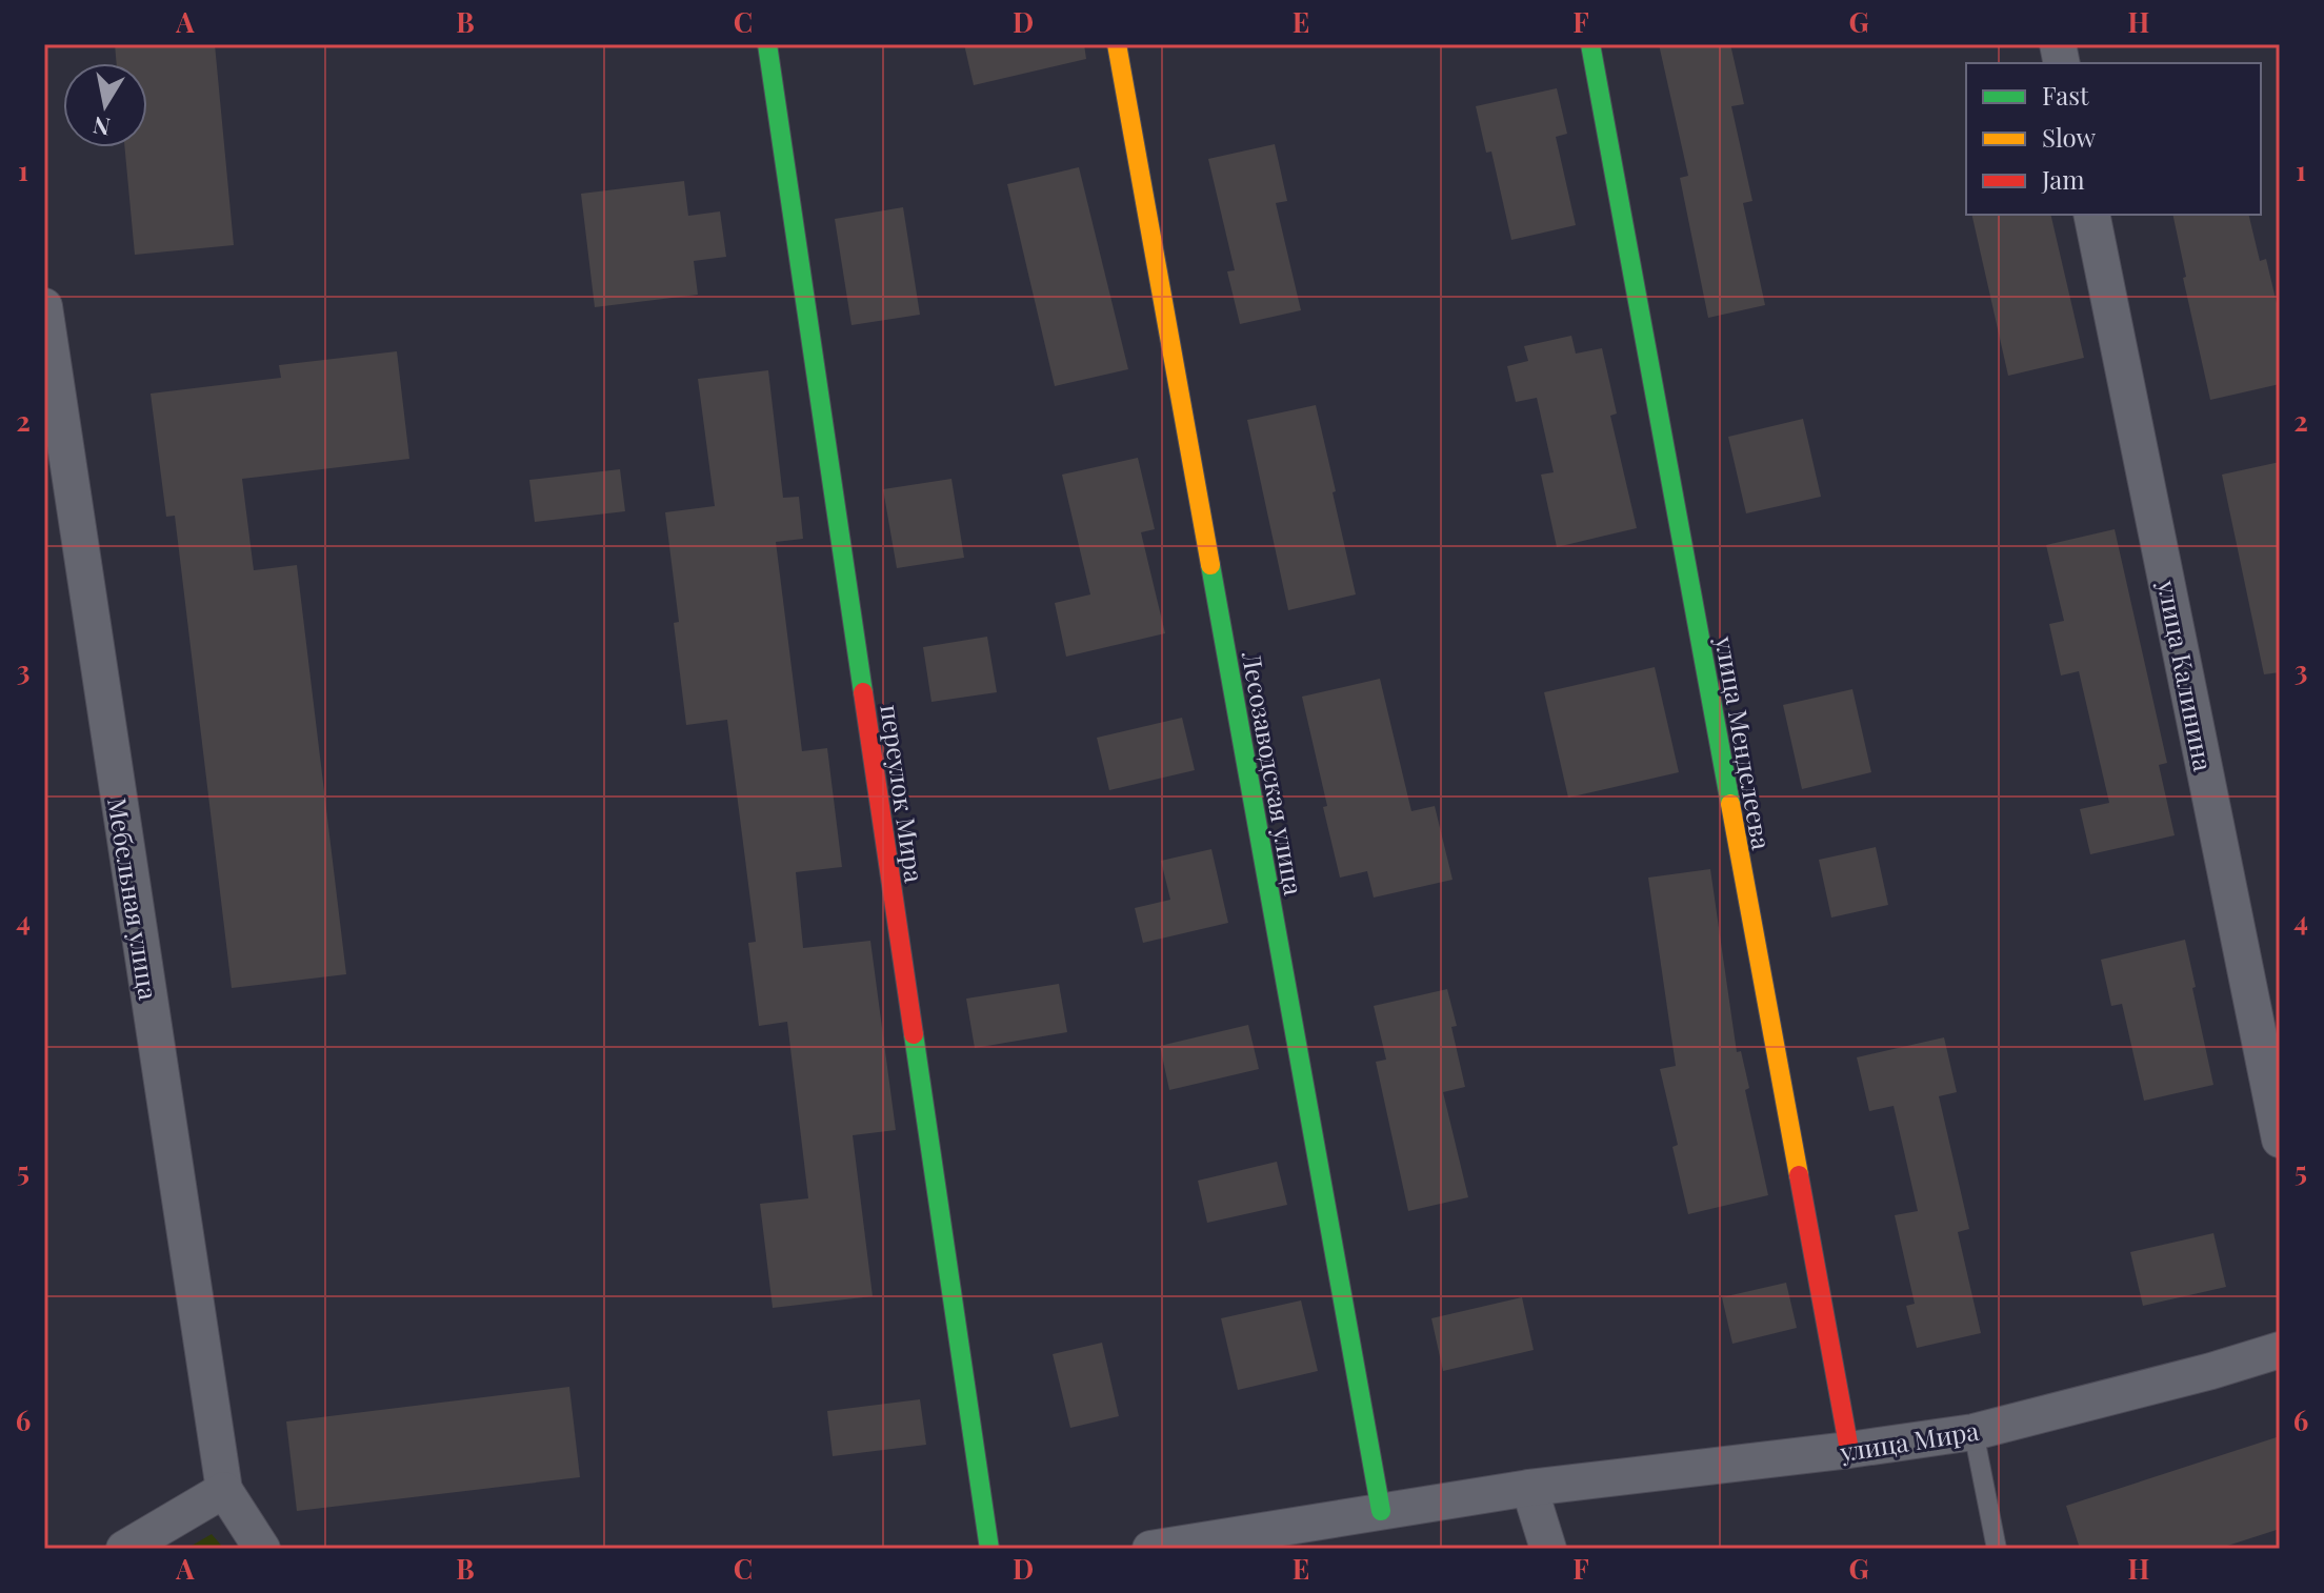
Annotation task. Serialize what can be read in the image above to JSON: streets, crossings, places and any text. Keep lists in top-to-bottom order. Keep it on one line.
{"streets":{"street":["улица Калинина","улица Менделеева","Лесозаводская улица","переулок Мира","Мебельная улица","улица Мира"]},"crossings":[["улица Менделеева","улица Мира"],["Лесозаводская улица","улица Мира"]],"legend":["Fast","Slow","Jam"],"north":"bottom","grid":{"columns":["A","B","C","D","E","F","G","H"],"rows":["1","2","3","4","5","6"]}}
